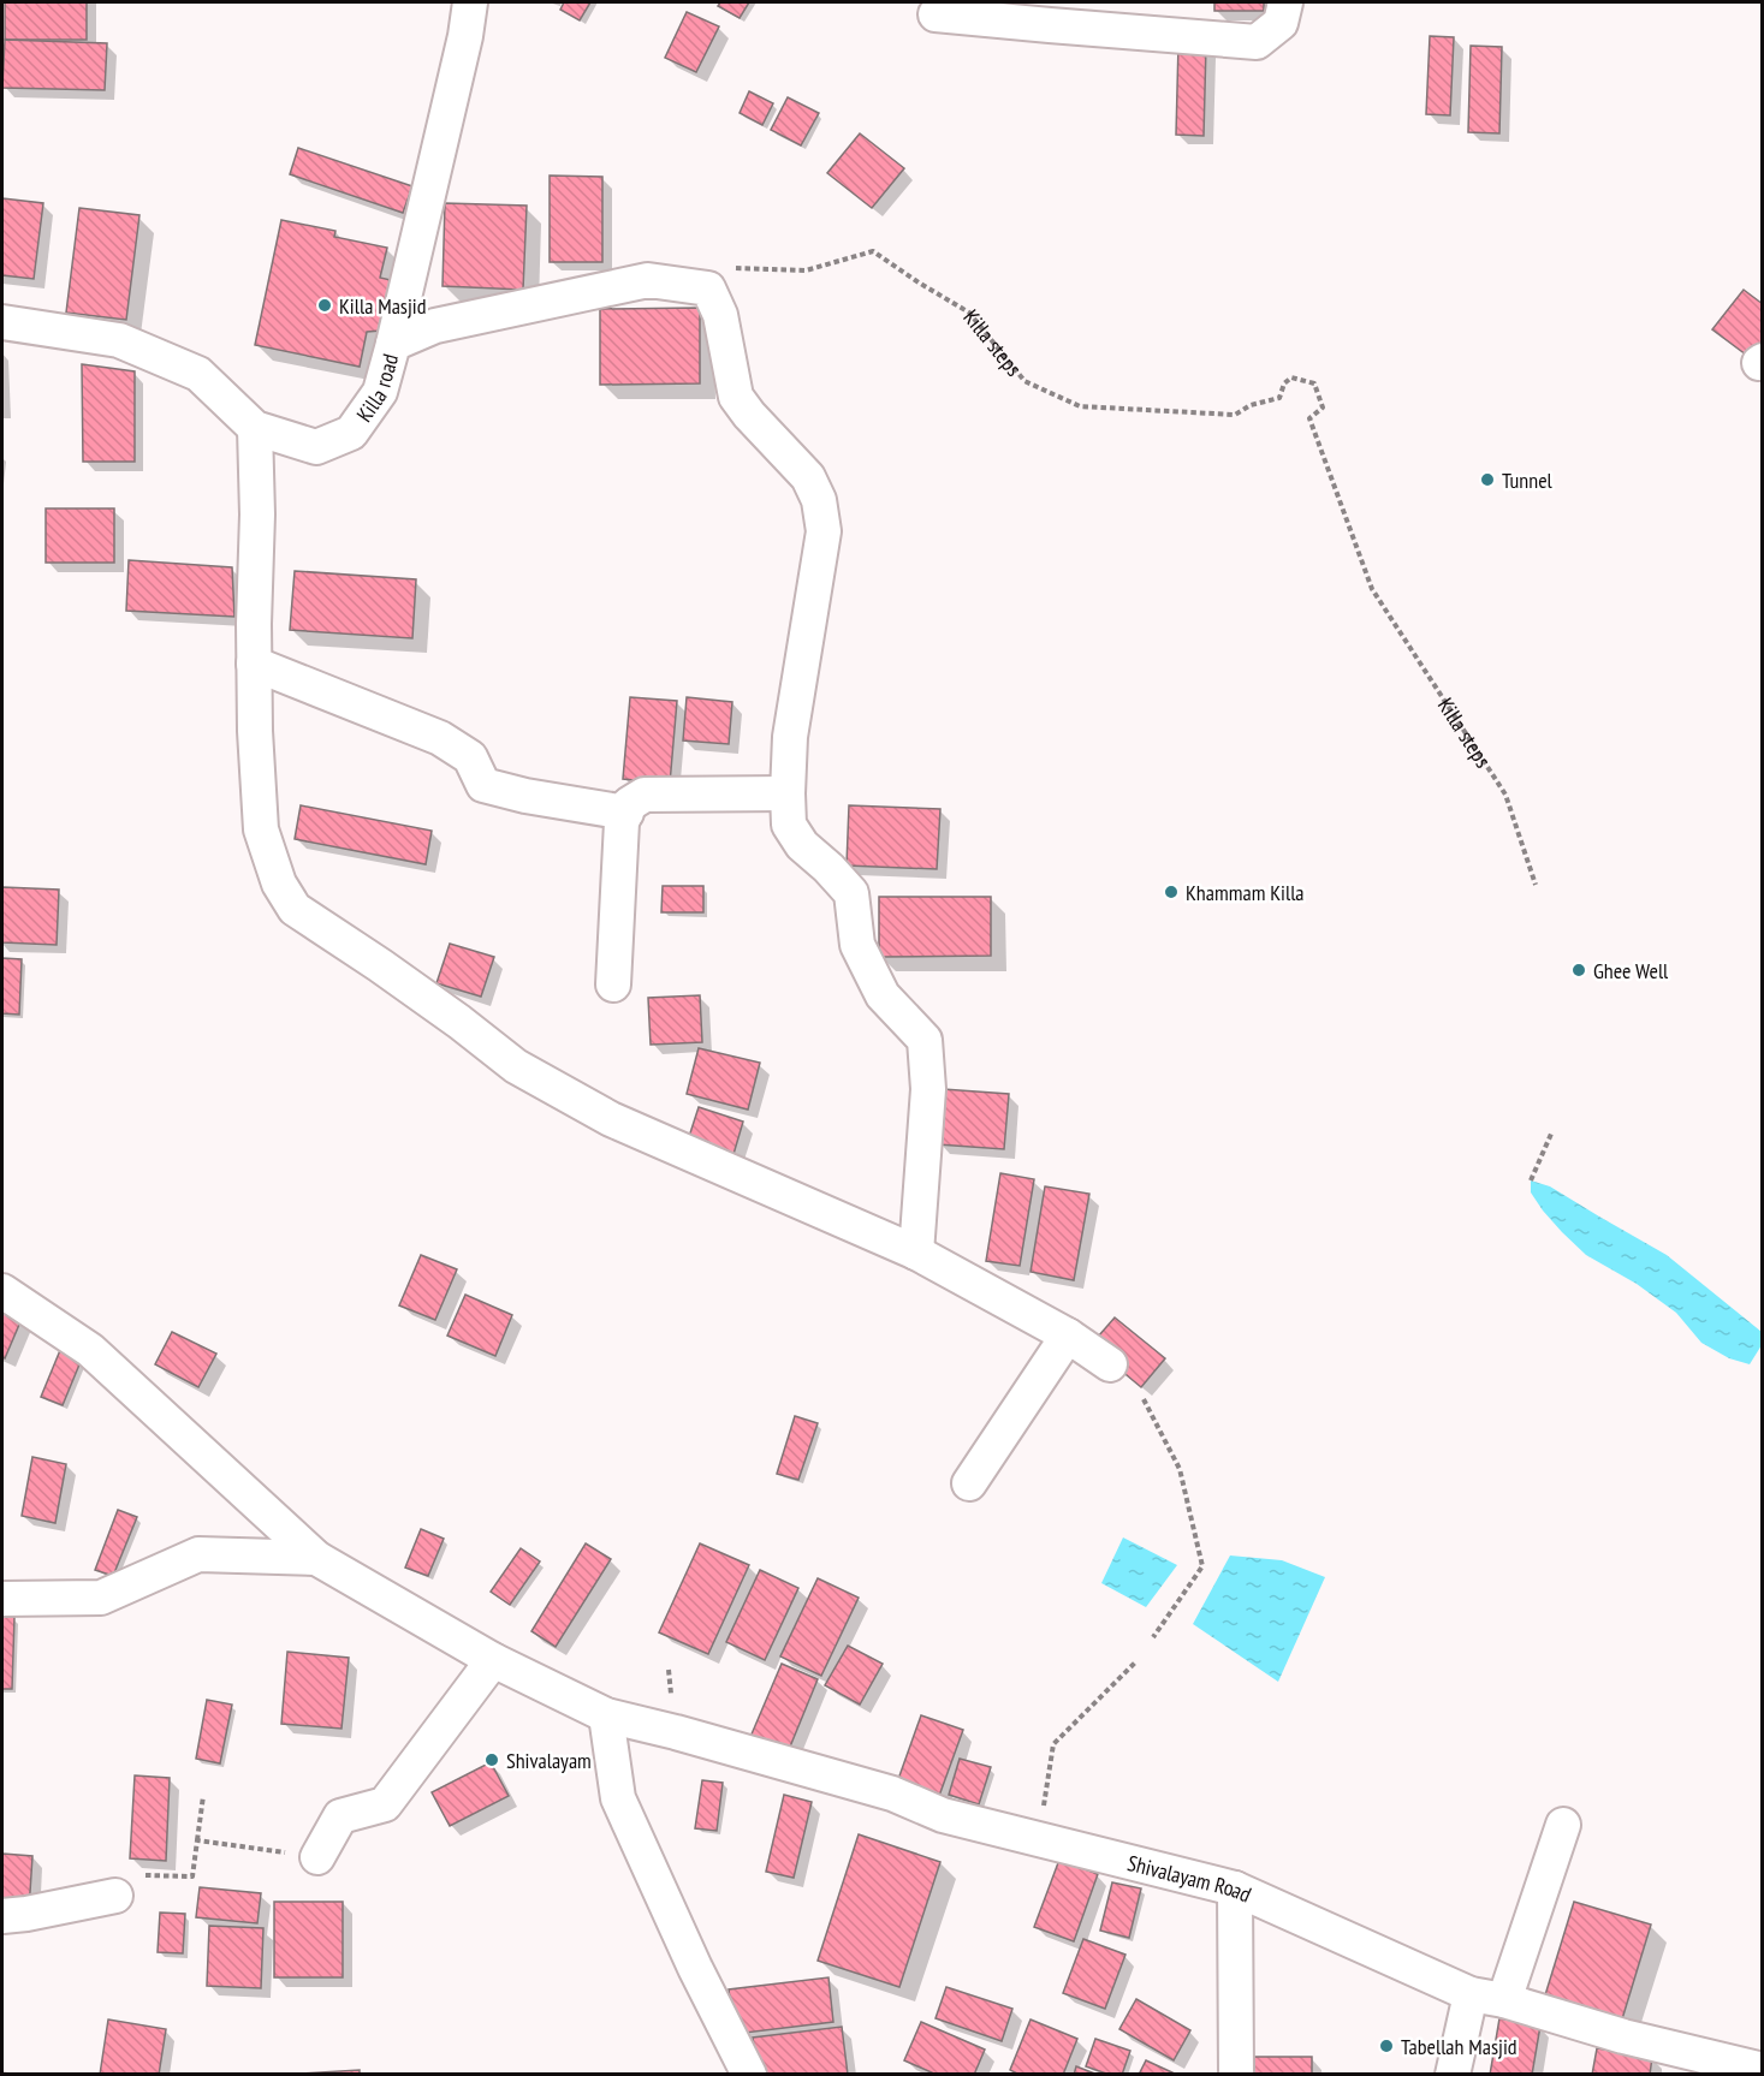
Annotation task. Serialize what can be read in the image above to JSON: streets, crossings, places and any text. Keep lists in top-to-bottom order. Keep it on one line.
{"streets":{"street":["Killa road","Shivalayam Road"],"path":["Killa steps"]},"places":["Killa Masjid","Tunnel","Khammam Killa","Ghee Well","Shivalayam","Tabellah Masjid"]}
